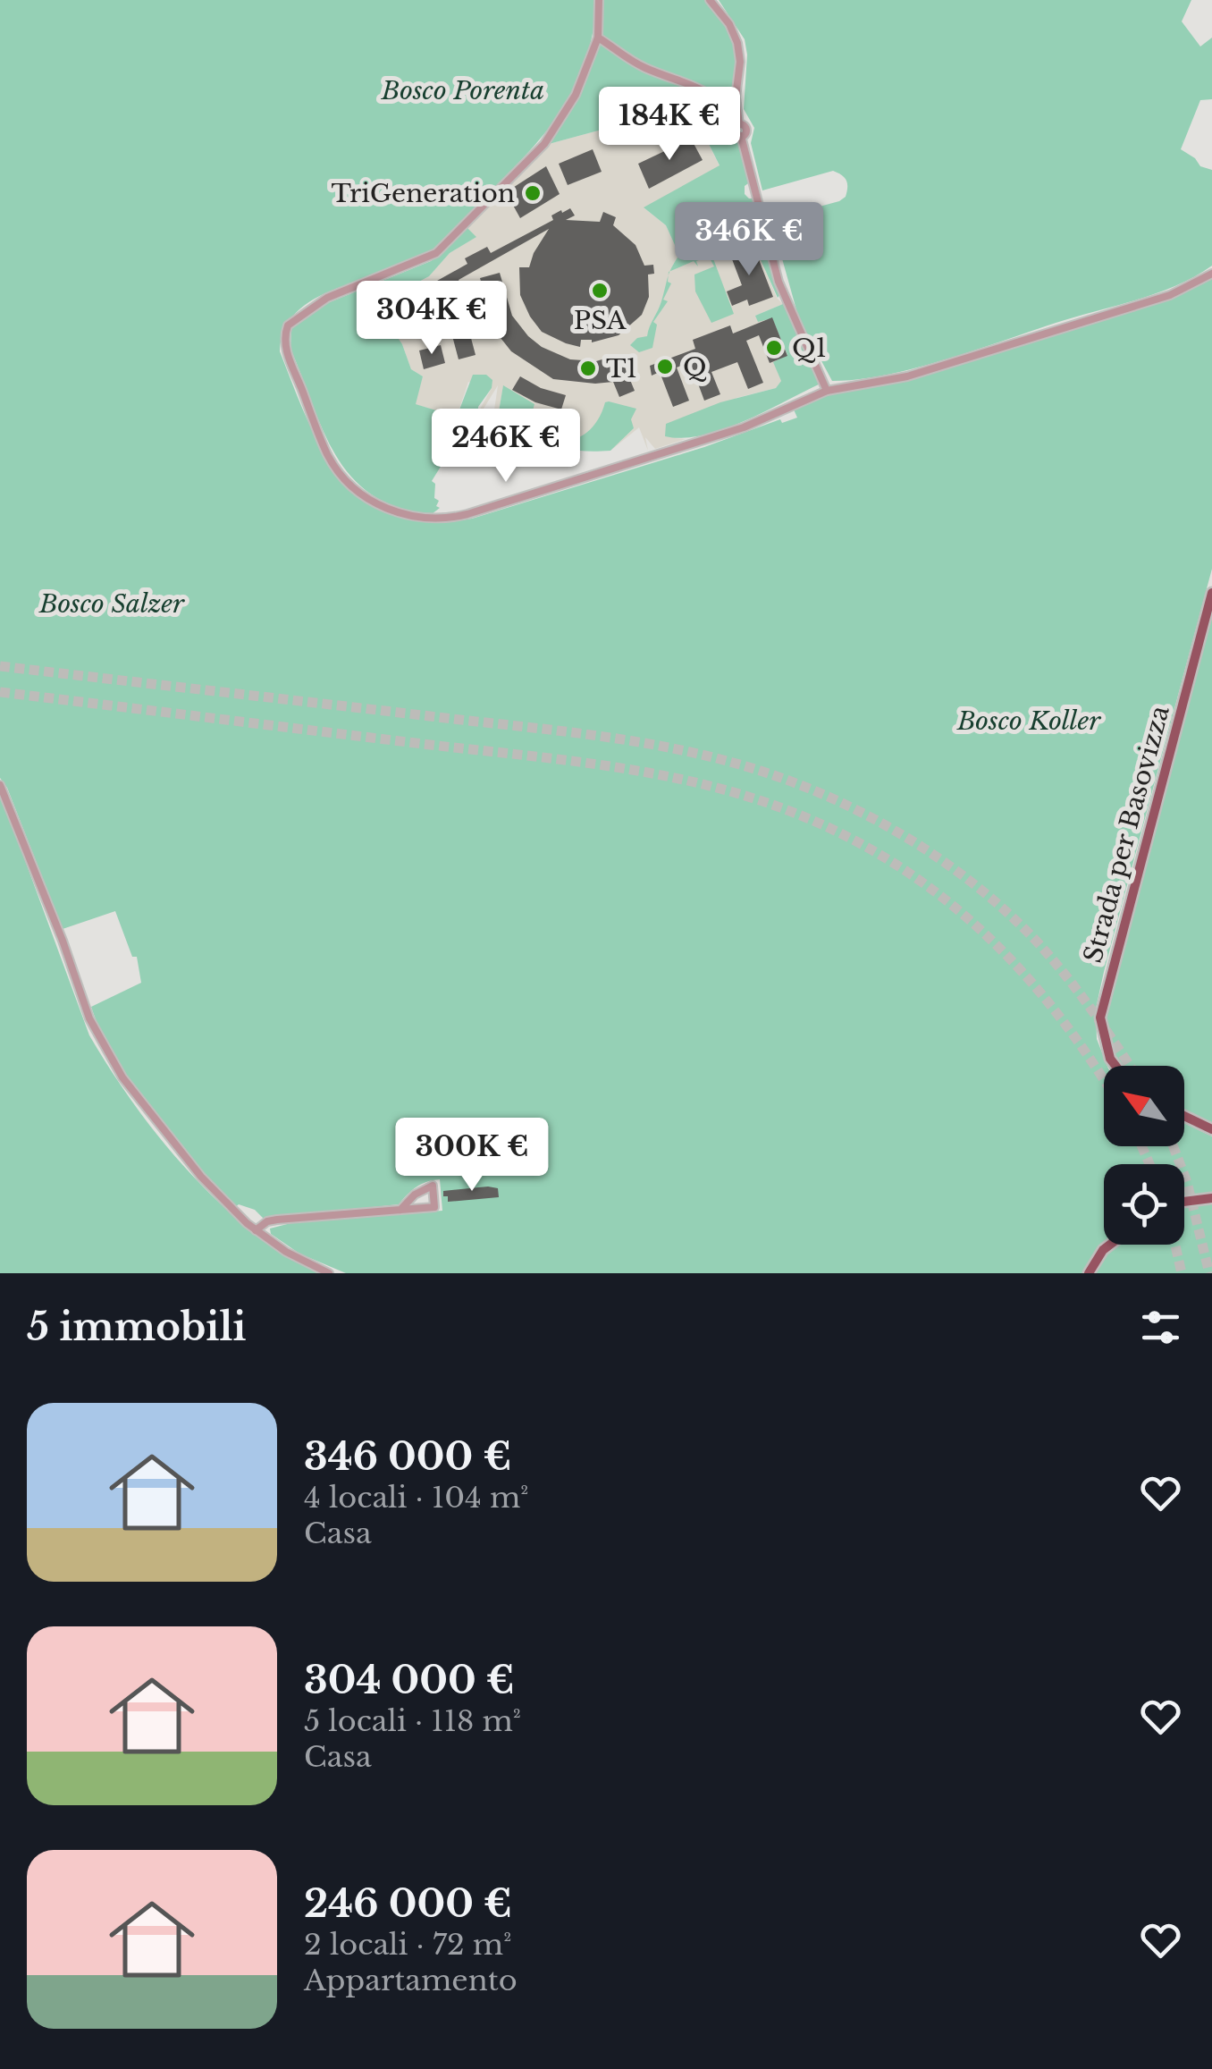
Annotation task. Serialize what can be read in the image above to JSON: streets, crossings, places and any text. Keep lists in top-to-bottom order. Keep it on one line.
{"streets":{"main road":["Strada per Basovizza"]},"parks":["Bosco Porenta","Bosco Salzer","Bosco Koller"],"places":["TriGeneration","PSA","Q1","Q","T1"],"north":"top left","page":{"price":["184K €","346K €","304K €","246K €","300K €"],"heading":"5 immobili","list":[{"name":"346 000 €","note":"4 locali · 104 m² · Casa"},{"name":"304 000 €","note":"5 locali · 118 m² · Casa"},{"name":"246 000 €","note":"2 locali · 72 m² · Appartamento"}]}}
